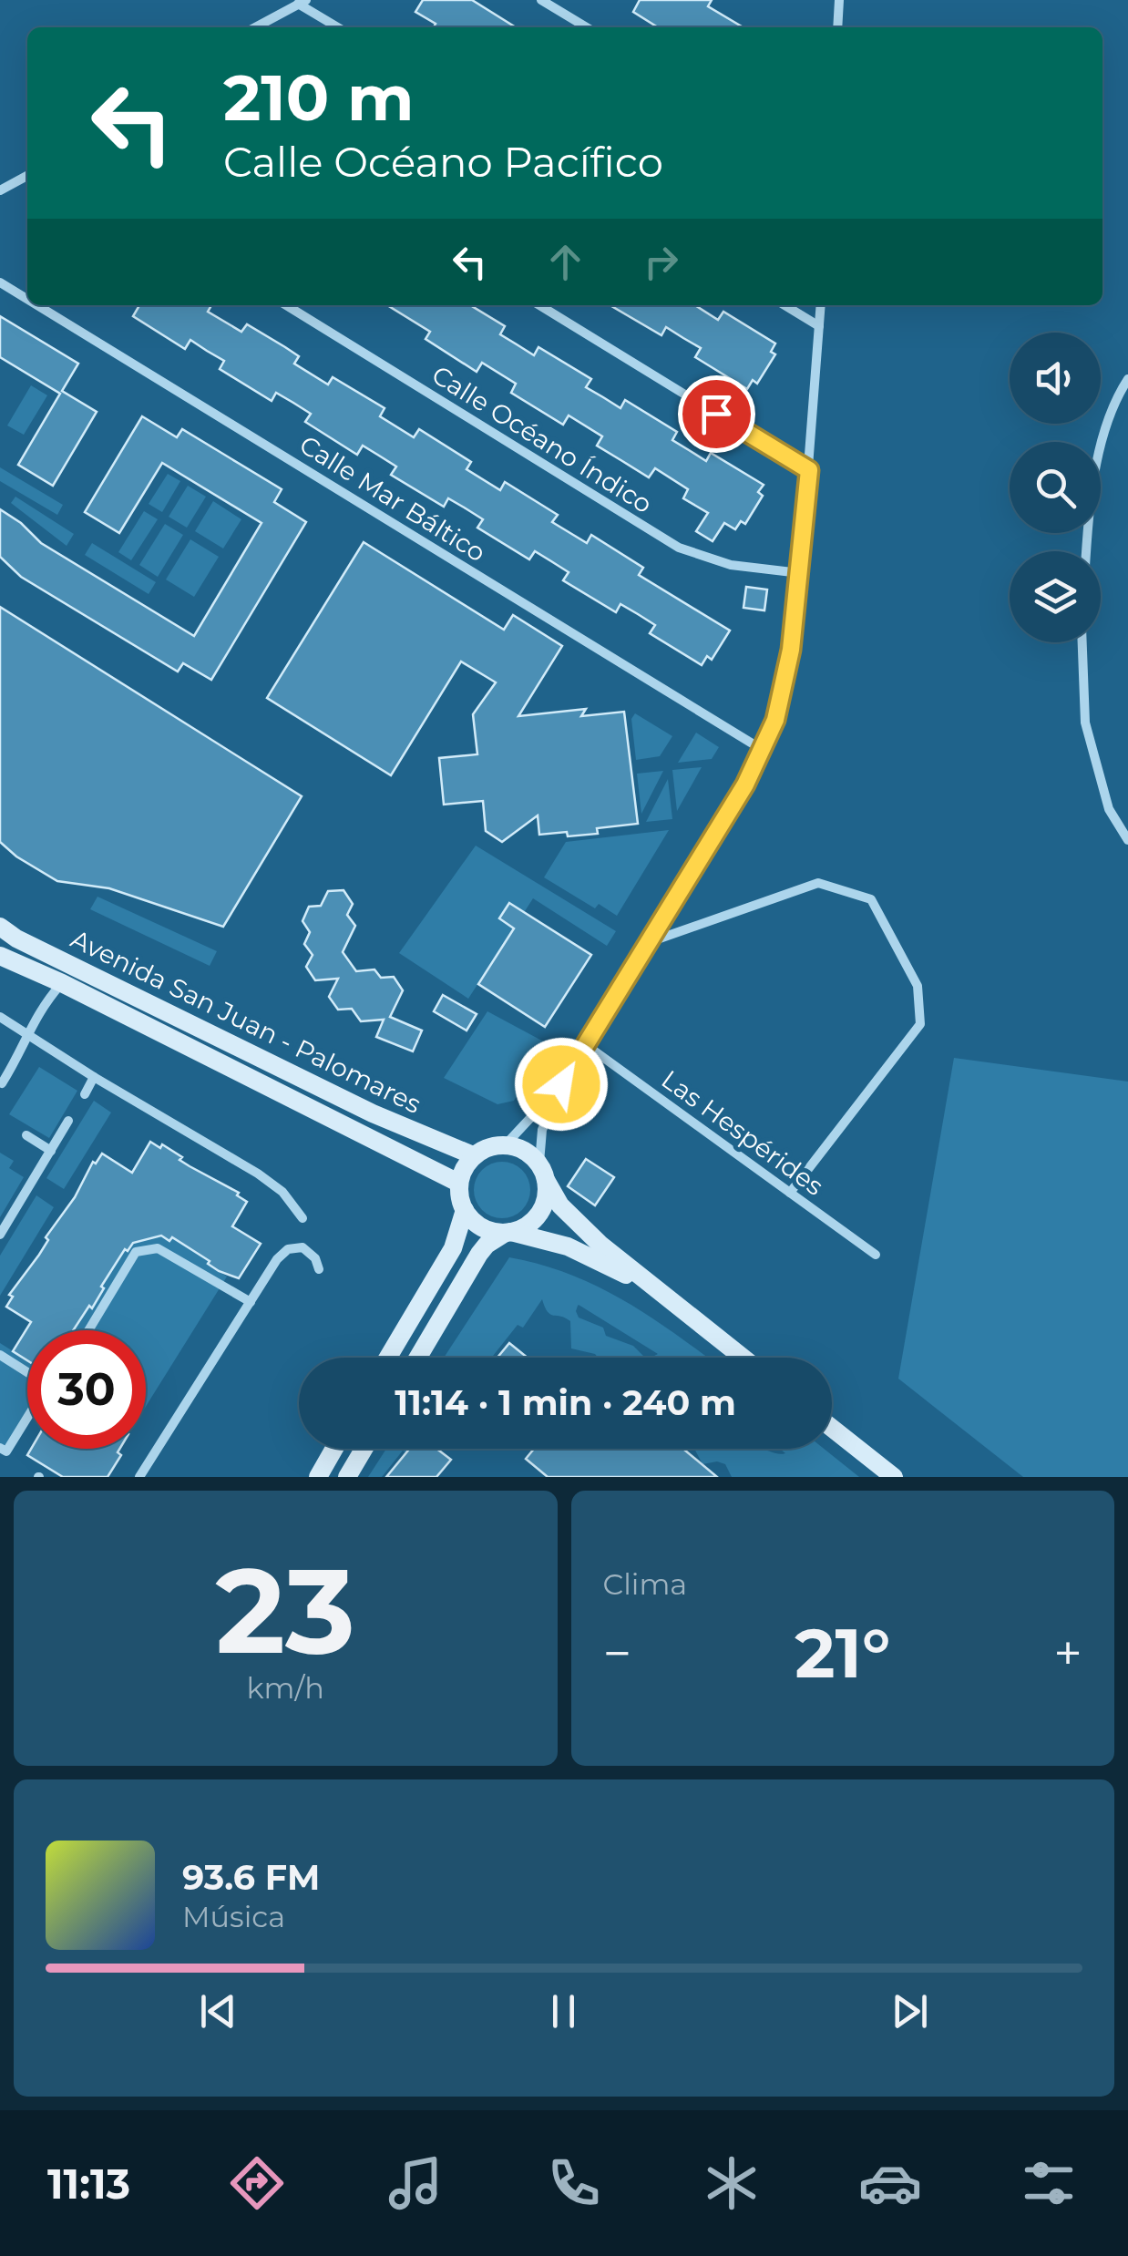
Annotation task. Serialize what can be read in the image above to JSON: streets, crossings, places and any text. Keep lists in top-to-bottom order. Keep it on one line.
{"streets":{"street":["Calle Océano Índico","Calle Mar Báltico","Avenida San Juan - Palomares","Las Hespérides"]},"page":{"turn":["210 m","Calle Océano Pacífico"],"limit":"30","trip":"11:14 · 1 min · 240 m","tile":[["23","km/h"],"Clima"],"heat":["−","21°","+"],"song":["93.6 FM","Música"],"tabs":"11:13"}}
